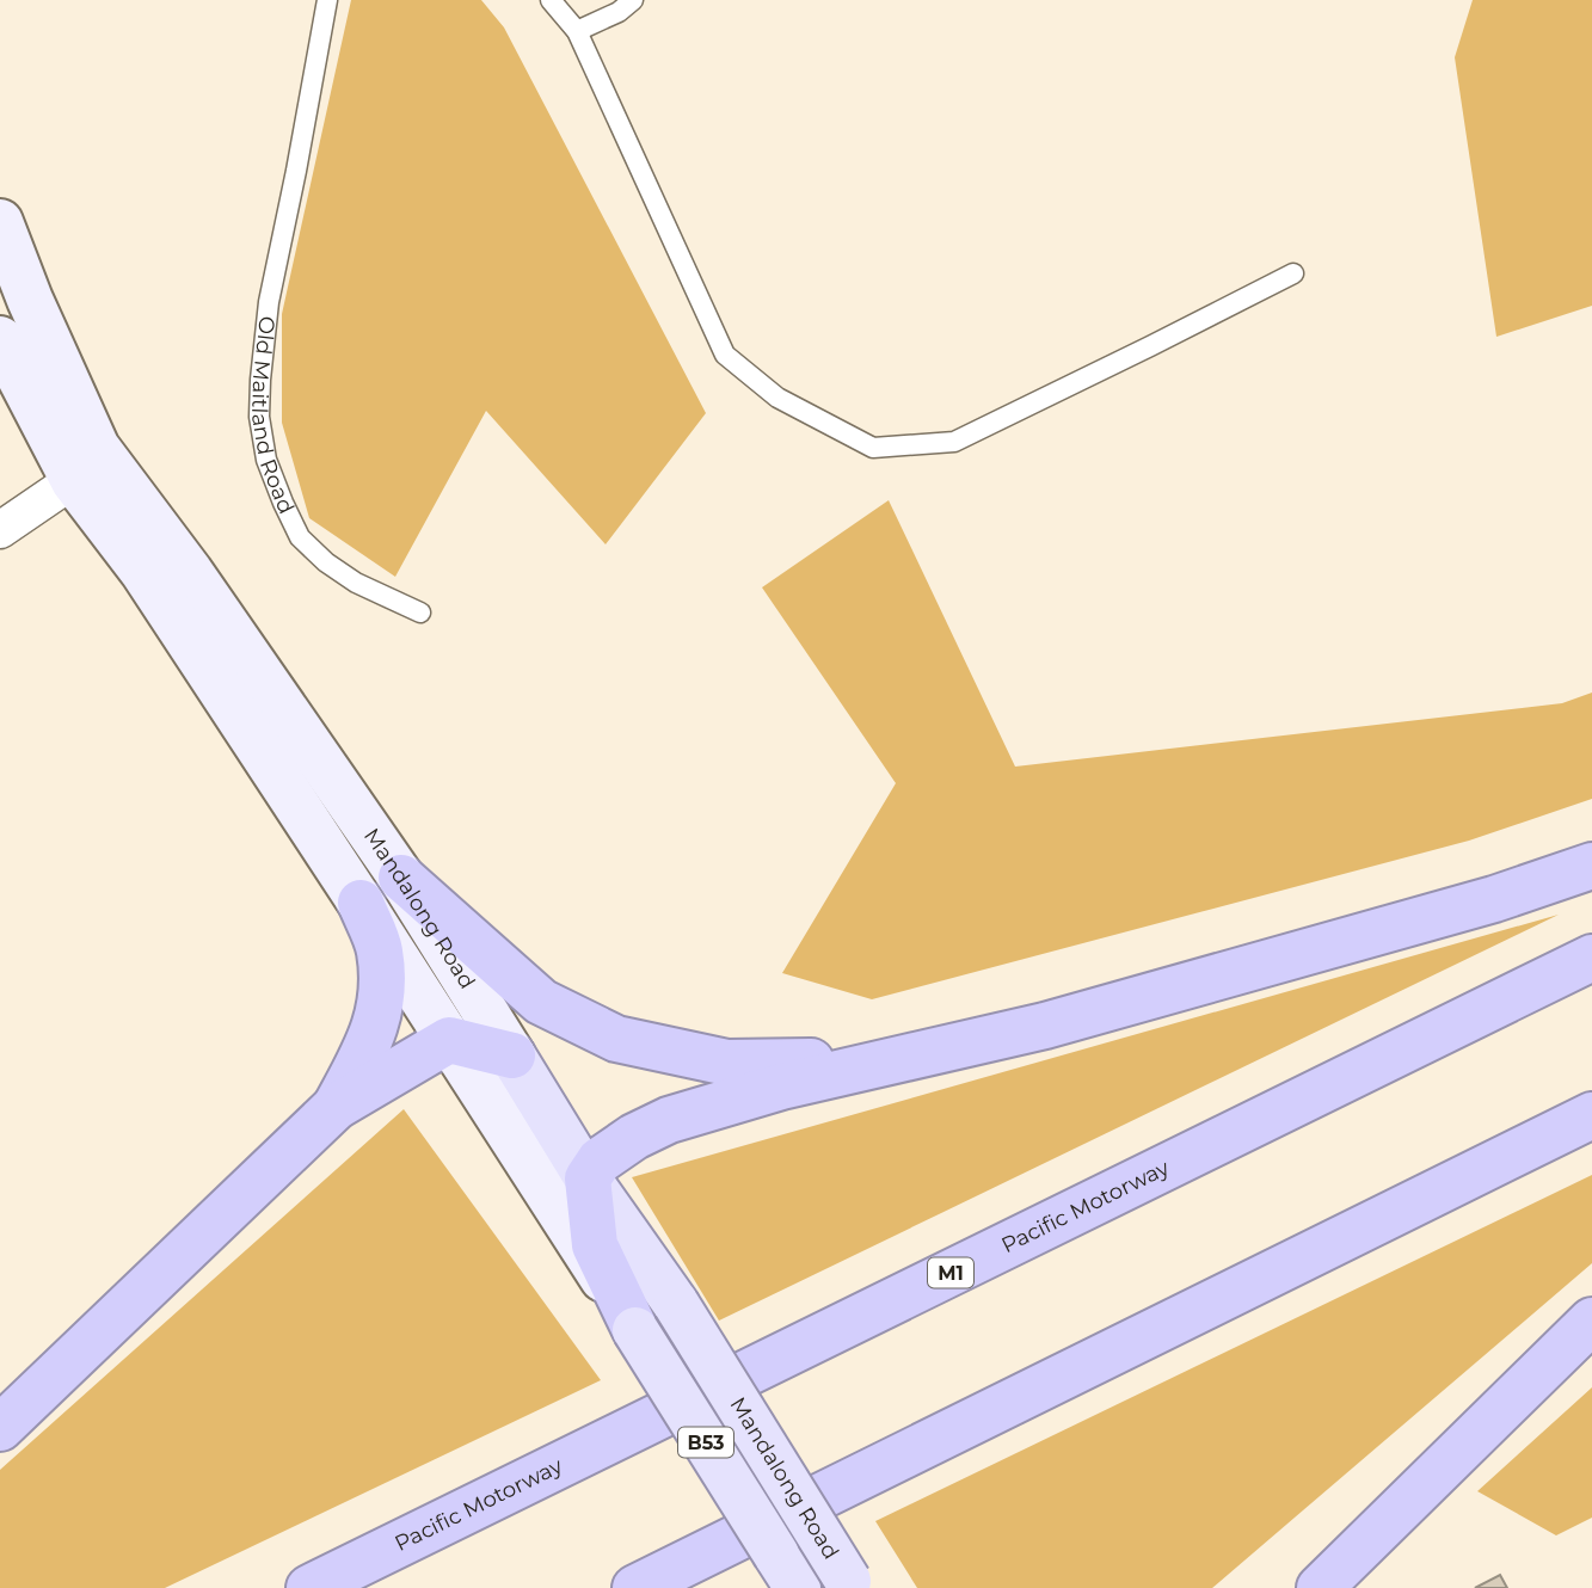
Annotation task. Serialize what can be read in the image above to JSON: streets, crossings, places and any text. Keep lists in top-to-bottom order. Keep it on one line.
{"streets":{"highway":["Pacific Motorway","M1"],"main road":["Mandalong Road","B53"],"lane":["Old Maitland Road"]}}
